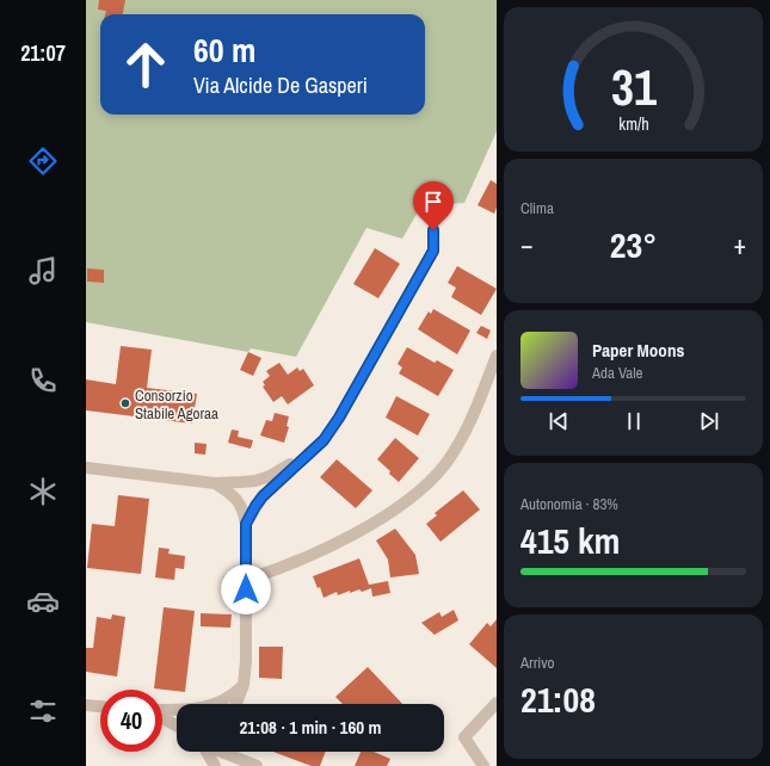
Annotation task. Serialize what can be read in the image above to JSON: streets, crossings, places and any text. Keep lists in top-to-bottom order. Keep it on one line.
{"places":["Consorzio Stabile Agoraa"],"page":{"tabs":"21:07","turn":["60 m","Via Alcide De Gasperi"],"tile":["Clima",["Autonomia · 83%","415 km"],["Arrivo","21:08"]],"heat":["−","23°","+"],"song":["Paper Moons","Ada Vale"],"limit":"40","trip":"21:08 · 1 min · 160 m","gauge":["31","km/h"]}}
